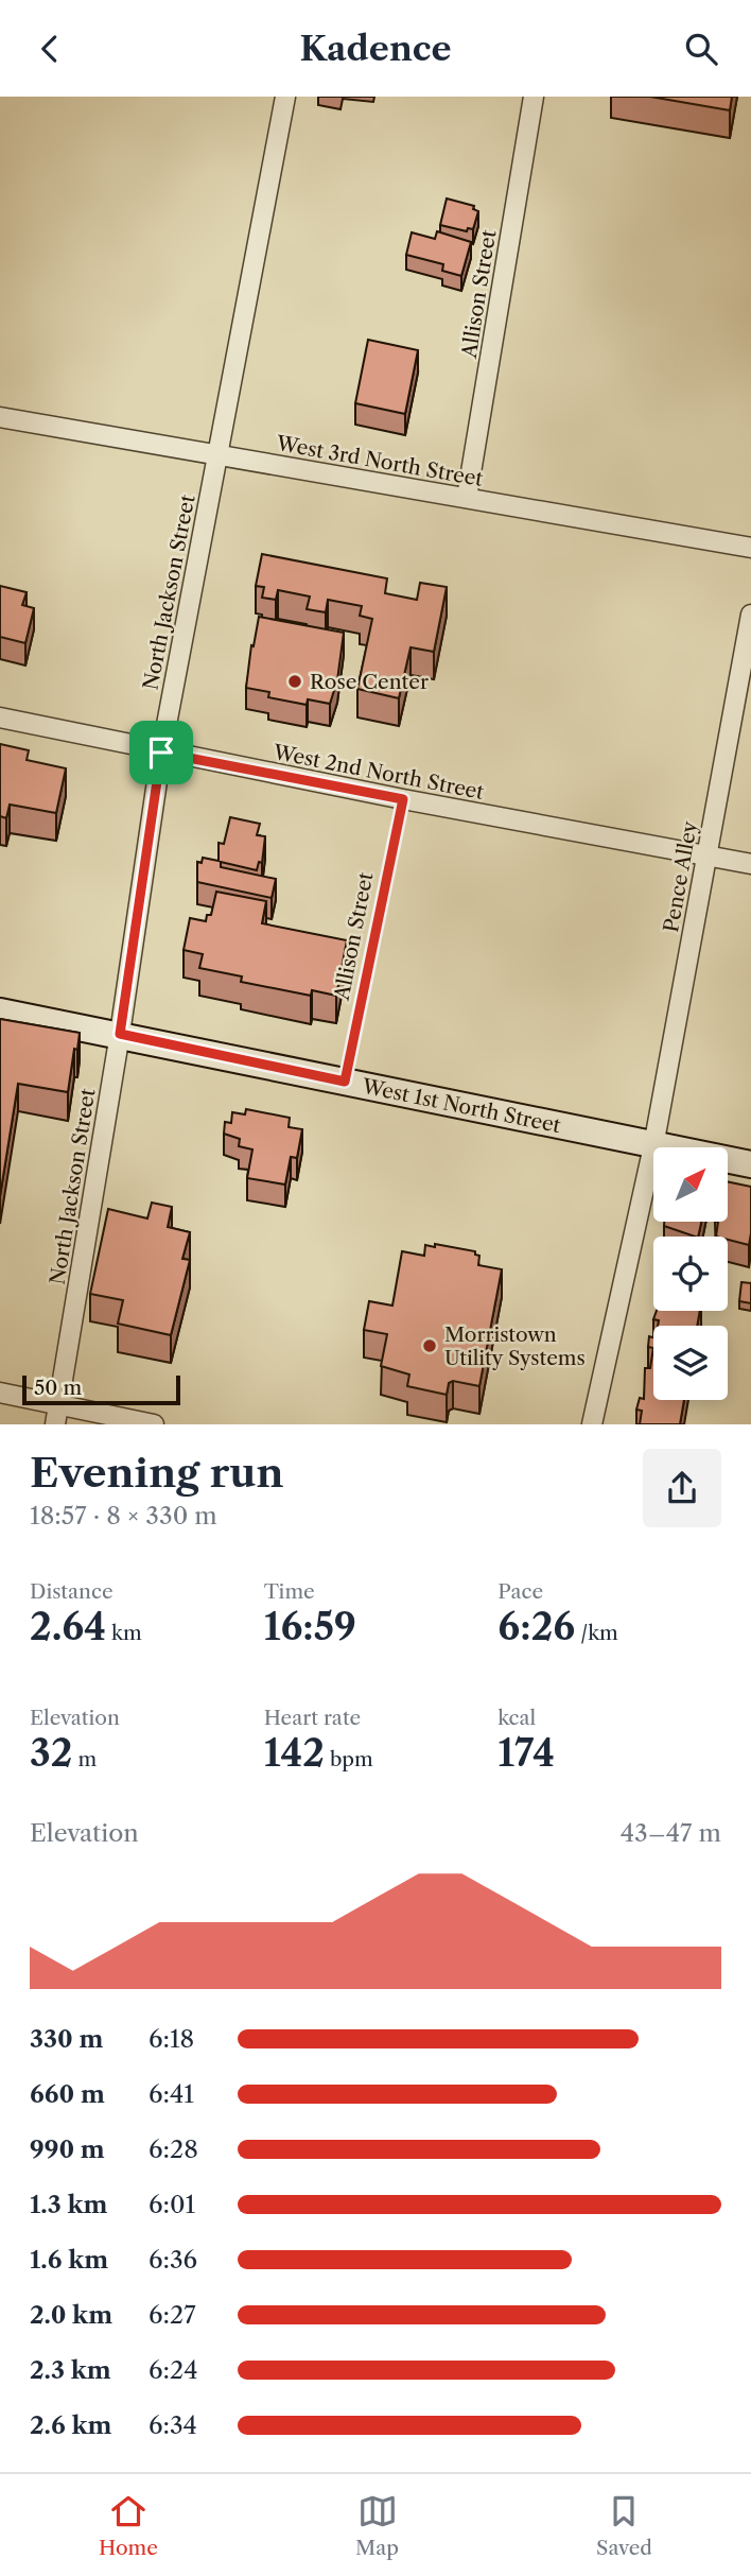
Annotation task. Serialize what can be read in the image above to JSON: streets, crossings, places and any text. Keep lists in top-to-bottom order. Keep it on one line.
{"streets":{"main road":["West 1st North Street"],"street":["Allison Street","West 3rd North Street","North Jackson Street","West 2nd North Street","Pence Alley"]},"crossings":[["Allison Street","West 3rd North Street"],["Allison Street","West 2nd North Street"],["Allison Street","West 1st North Street"],["West 3rd North Street","North Jackson Street"],["North Jackson Street","West 2nd North Street"],["North Jackson Street","West 1st North Street"],["West 2nd North Street","Pence Alley"],["Pence Alley","West 1st North Street"]],"places":["Rose Center","Morristown Utility Systems"],"scale_bar":"50 m","north":"top right","page":{"header":"Kadence","scale":"50 m","heading":["Evening run","18:57 · 8 × 330 m"],"stats":[["Distance","2.64 km"],["Time","16:59"],["Pace","6:26 /km"],["Elevation","32 m"],["Heart rate","142 bpm"],["kcal","174"]],"chart":["Elevation","43–47 m"],"list":[{"name":"330 m","note":"6:18"},{"name":"660 m","note":"6:41"},{"name":"990 m","note":"6:28"},{"name":"1.3 km","note":"6:01"},{"name":"1.6 km","note":"6:36"},{"name":"2.0 km","note":"6:27"},{"name":"2.3 km","note":"6:24"},{"name":"2.6 km","note":"6:34"}],"tabs":["Home","Map","Saved"]}}
